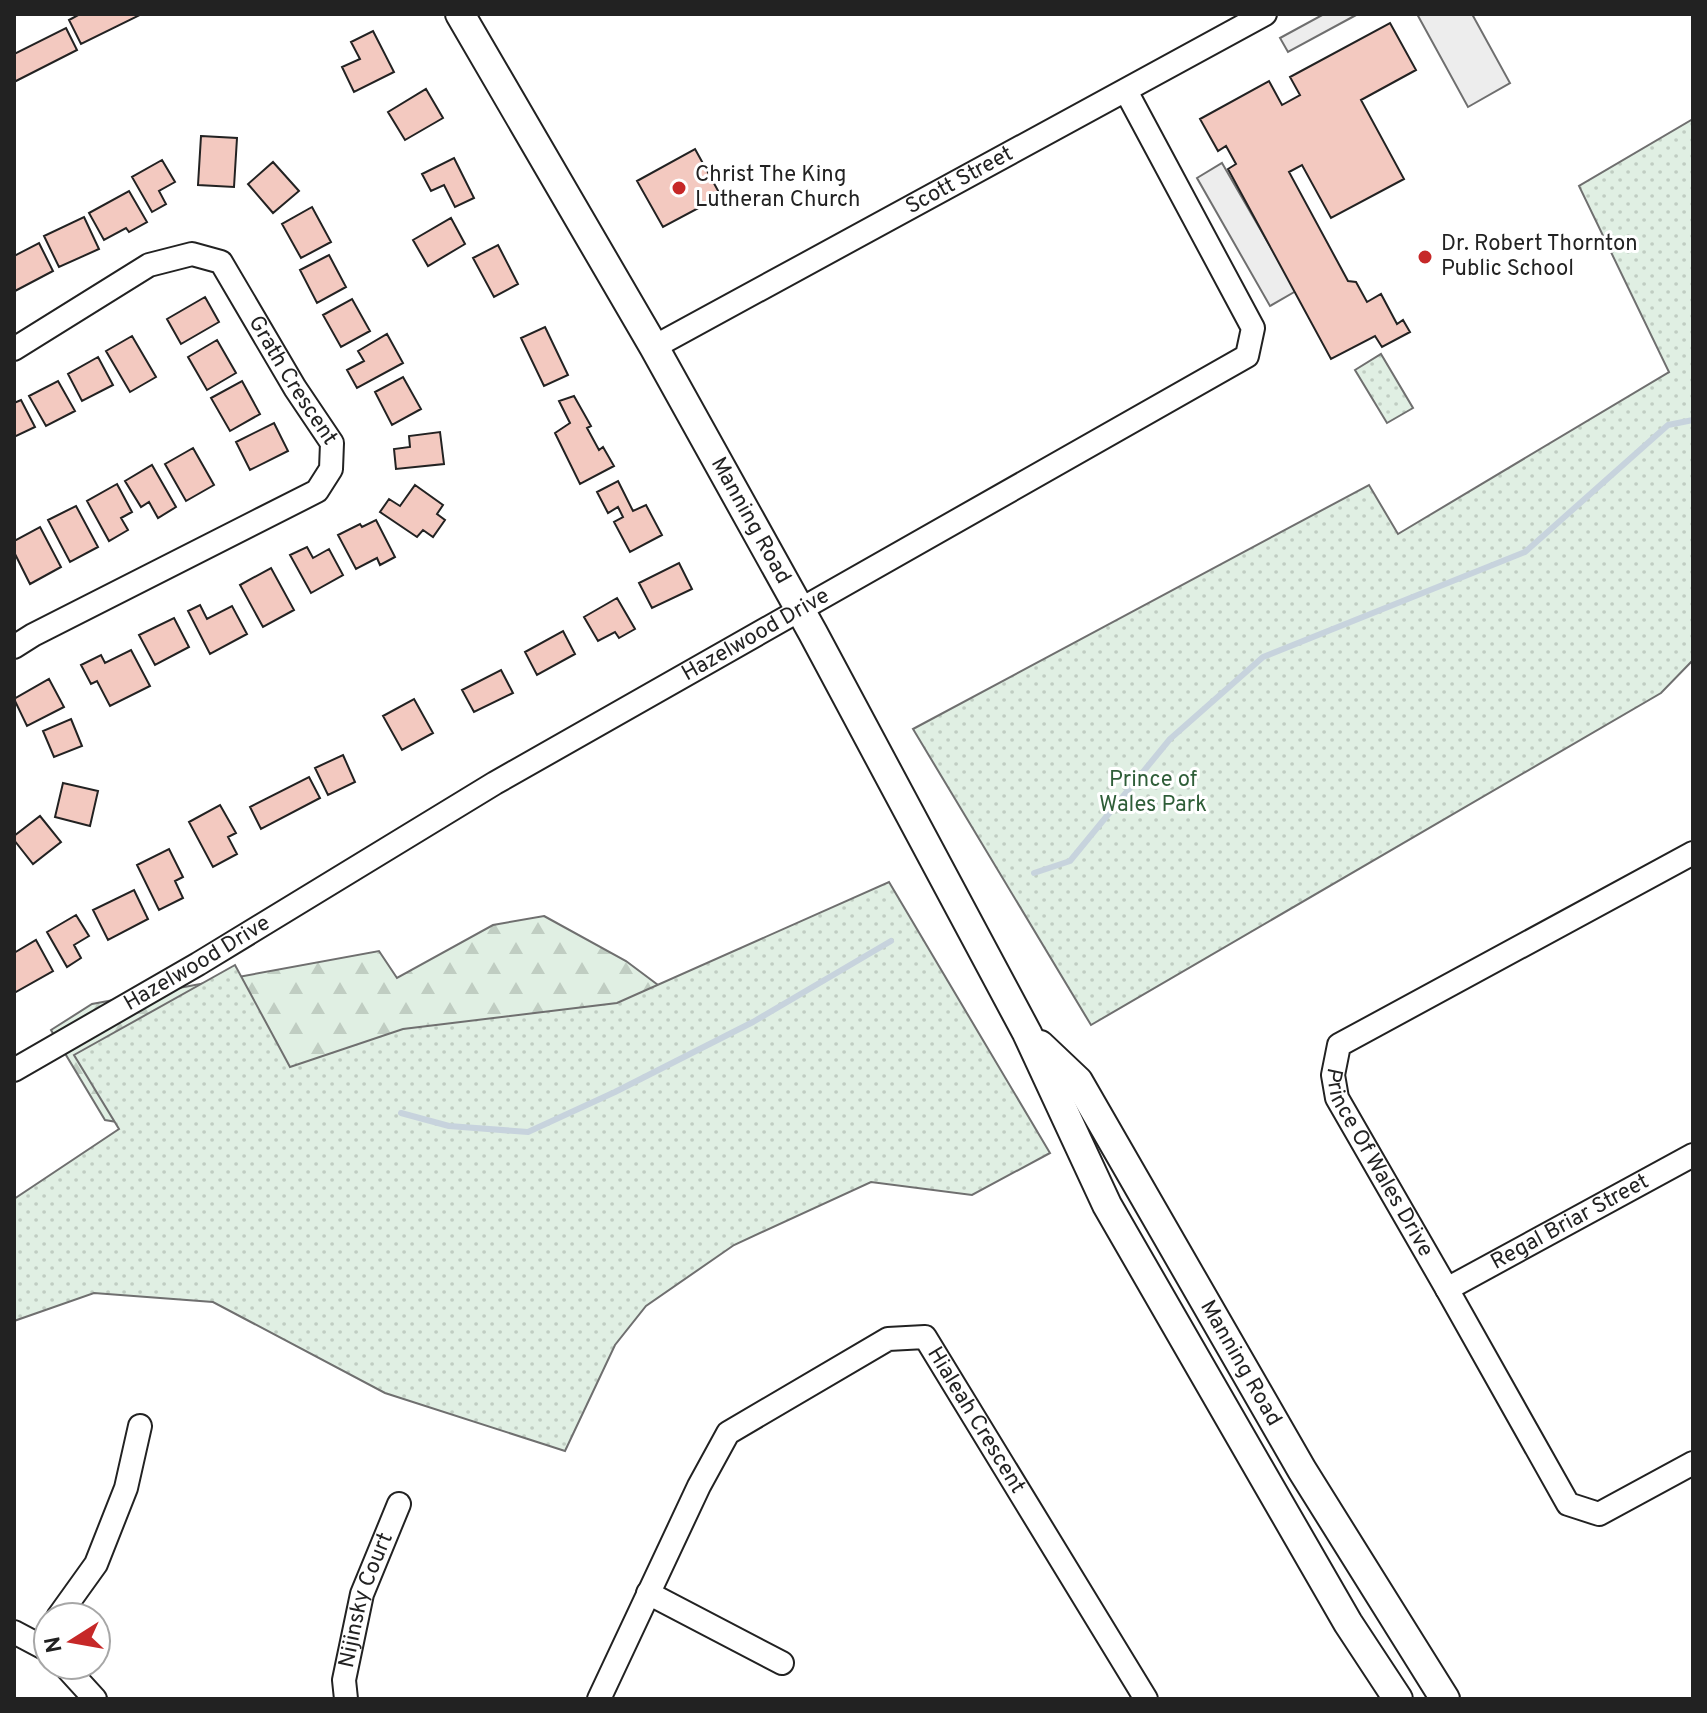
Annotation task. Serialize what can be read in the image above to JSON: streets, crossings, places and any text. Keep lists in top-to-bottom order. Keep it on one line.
{"streets":{"main road":["Manning Road"],"street":["Scott Street","Grath Crescent","Hazelwood Drive","Prince Of Wales Drive","Regal Briar Street","Hialeah Crescent","Nijinsky Court"]},"crossings":[["Scott Street","Manning Road"],["Scott Street","Hazelwood Drive"],["Manning Road","Hazelwood Drive"],["Prince Of Wales Drive","Regal Briar Street"]],"parks":["Prince of Wales Park"],"places":["Christ The King Lutheran Church","Dr. Robert Thornton Public School"],"north":"left"}
